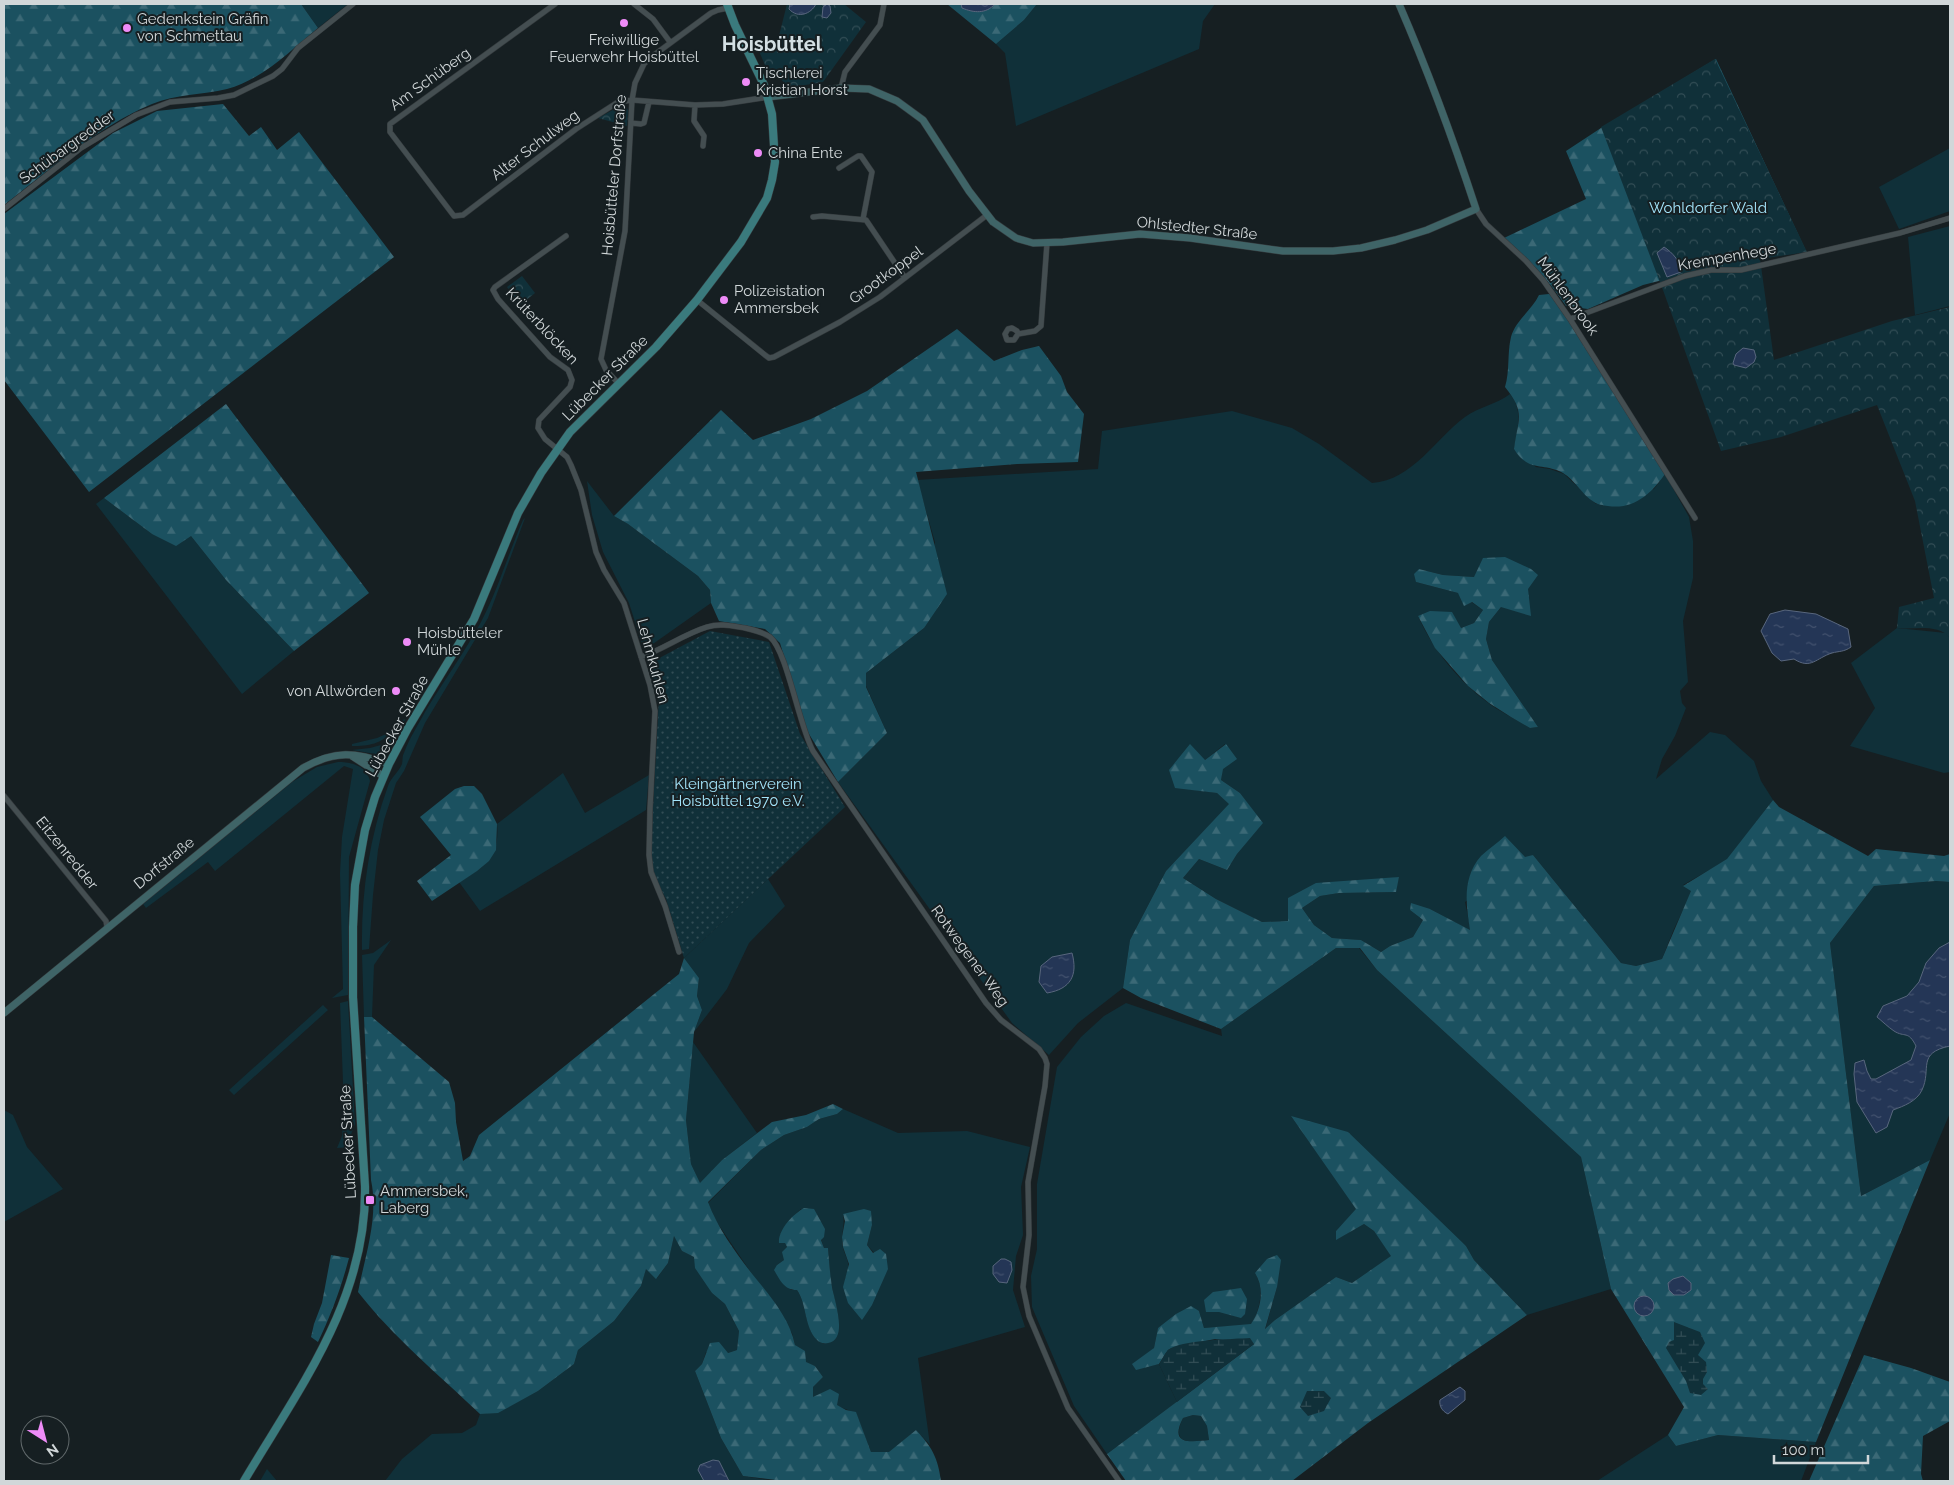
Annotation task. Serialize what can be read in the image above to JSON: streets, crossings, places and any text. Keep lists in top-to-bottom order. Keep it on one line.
{"streets":{"main road":["Lübecker Straße"],"street":["Am Schüberg","Alter Schulweg","Schübargredder","Hoisbütteler Dorfstraße","Ohlstedter Straße","Krempenhege","Grootkoppel","Mühlenbrook","Krüterblöcken","Lehmkuhlen","Eitzenredder","Dorfstraße","Rotwegener Weg"]},"crossings":[["Am Schüberg","Alter Schulweg"],["Alter Schulweg","Hoisbütteler Dorfstraße"],["Hoisbütteler Dorfstraße","Lübecker Straße"],["Ohlstedter Straße","Grootkoppel"],["Ohlstedter Straße","Mühlenbrook"],["Ohlstedter Straße","Lübecker Straße"],["Krempenhege","Mühlenbrook"],["Grootkoppel","Lübecker Straße"],["Krüterblöcken","Lübecker Straße"],["Krüterblöcken","Lehmkuhlen"],["Lübecker Straße","Lehmkuhlen"],["Lübecker Straße","Dorfstraße"],["Lehmkuhlen","Rotwegener Weg"],["Eitzenredder","Dorfstraße"]],"districts":["Hoisbüttel"],"parks":["Wohldorfer Wald","Kleingärtnerverein Hoisbüttel 1970 e.V."],"places":{"other":["Freiwillige Feuerwehr Hoisbüttel","Gedenkstein Gräfin von Schmettau","Tischlerei Kristian Horst","China Ente","Polizeistation Ammersbek","Hoisbütteler Mühle","von Allwörden"],"transit":["Ammersbek, Laberg"]},"scale_bar":"100 m","north":"bottom right"}
